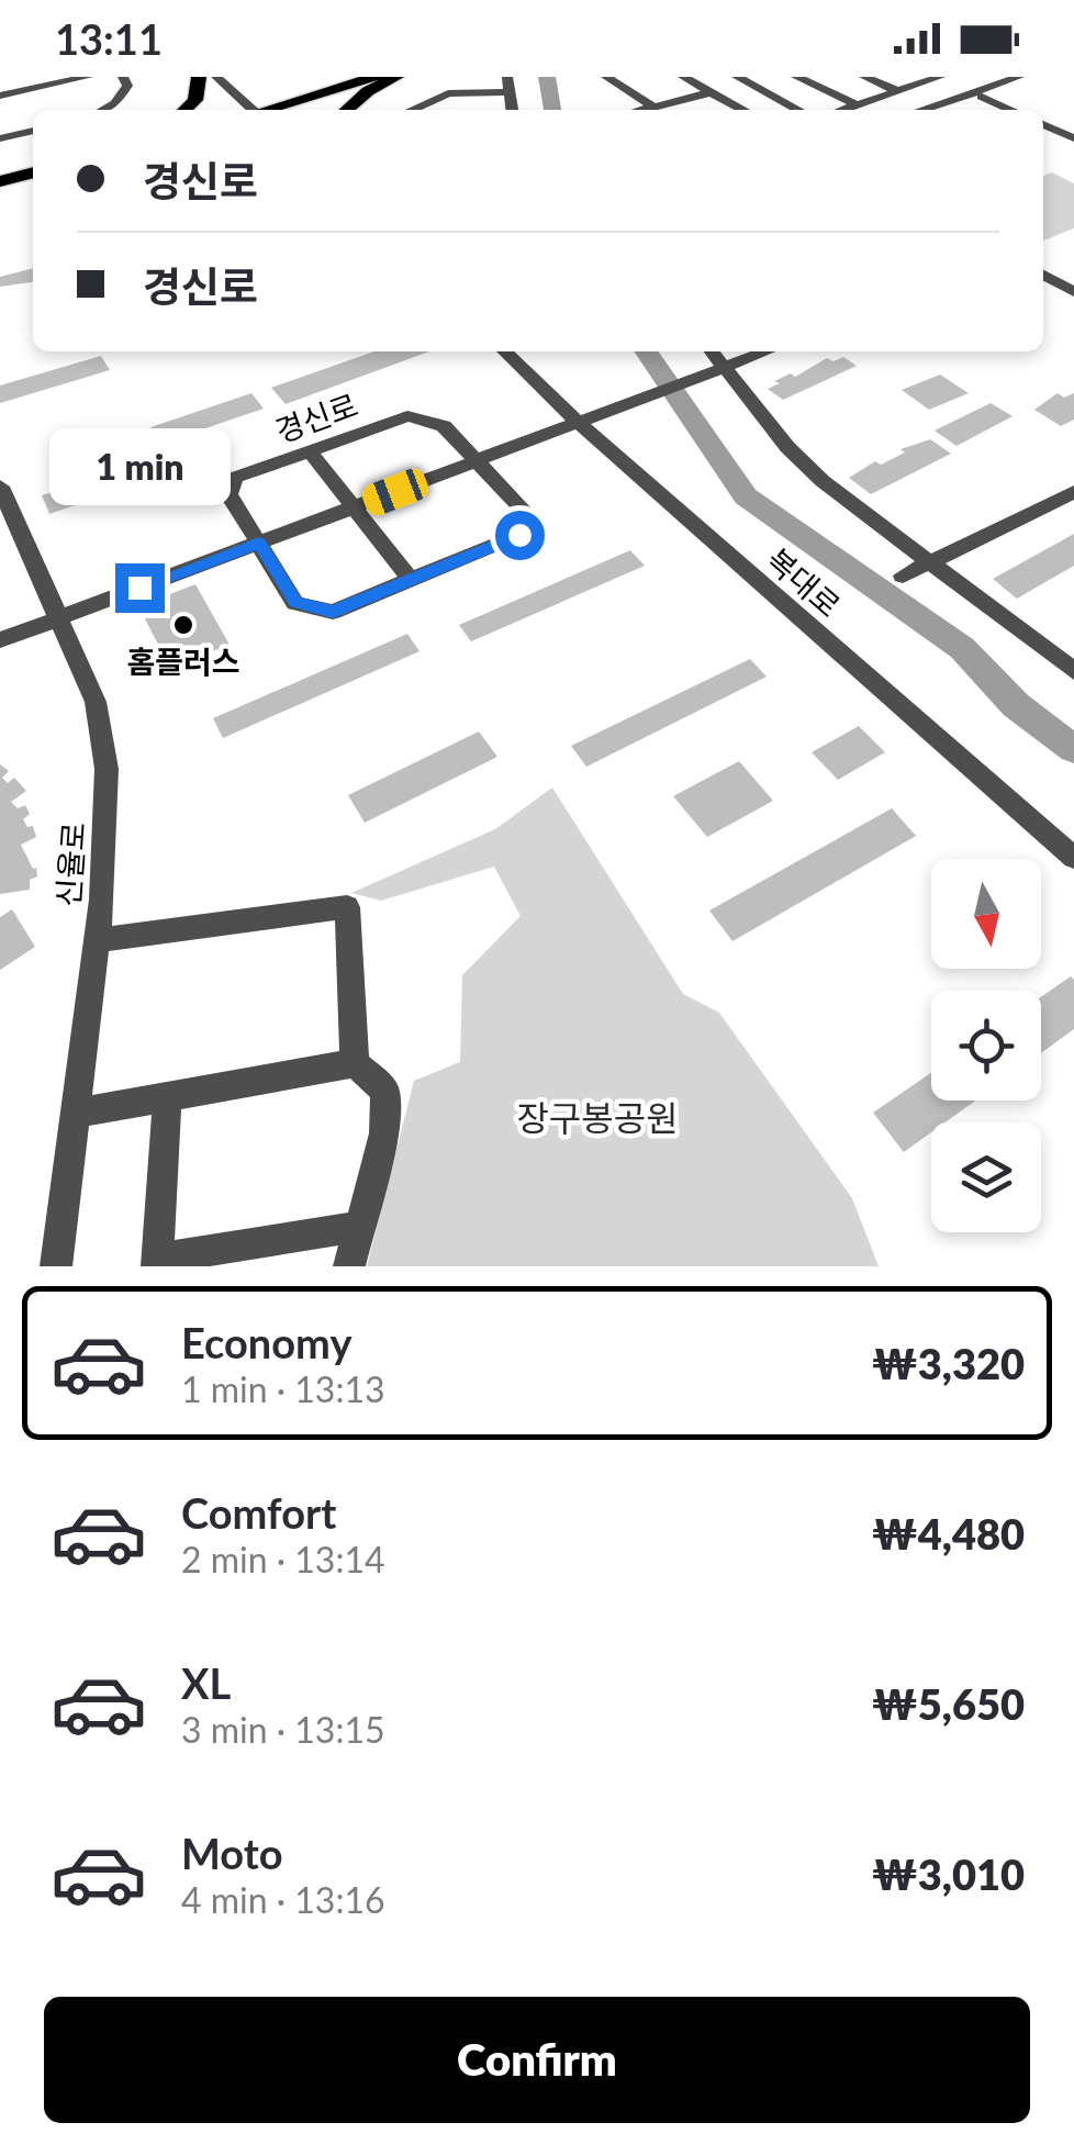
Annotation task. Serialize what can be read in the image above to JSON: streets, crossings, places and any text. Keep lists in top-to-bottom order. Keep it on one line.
{"streets":{"street":["경신로","복대로","신율로"]},"parks":["장구봉공원"],"places":["홈플러스"],"north":"bottom","page":{"status":"13:11","banner":["경신로","경신로"],"bubble":"1 min","list":[{"name":"Economy","note":"1 min · 13:13","value":"₩3,320"},{"name":"Comfort","note":"2 min · 13:14","value":"₩4,480"},{"name":"XL","note":"3 min · 13:15","value":"₩5,650"},{"name":"Moto","note":"4 min · 13:16","value":"₩3,010"}],"buttons":"Confirm"}}
